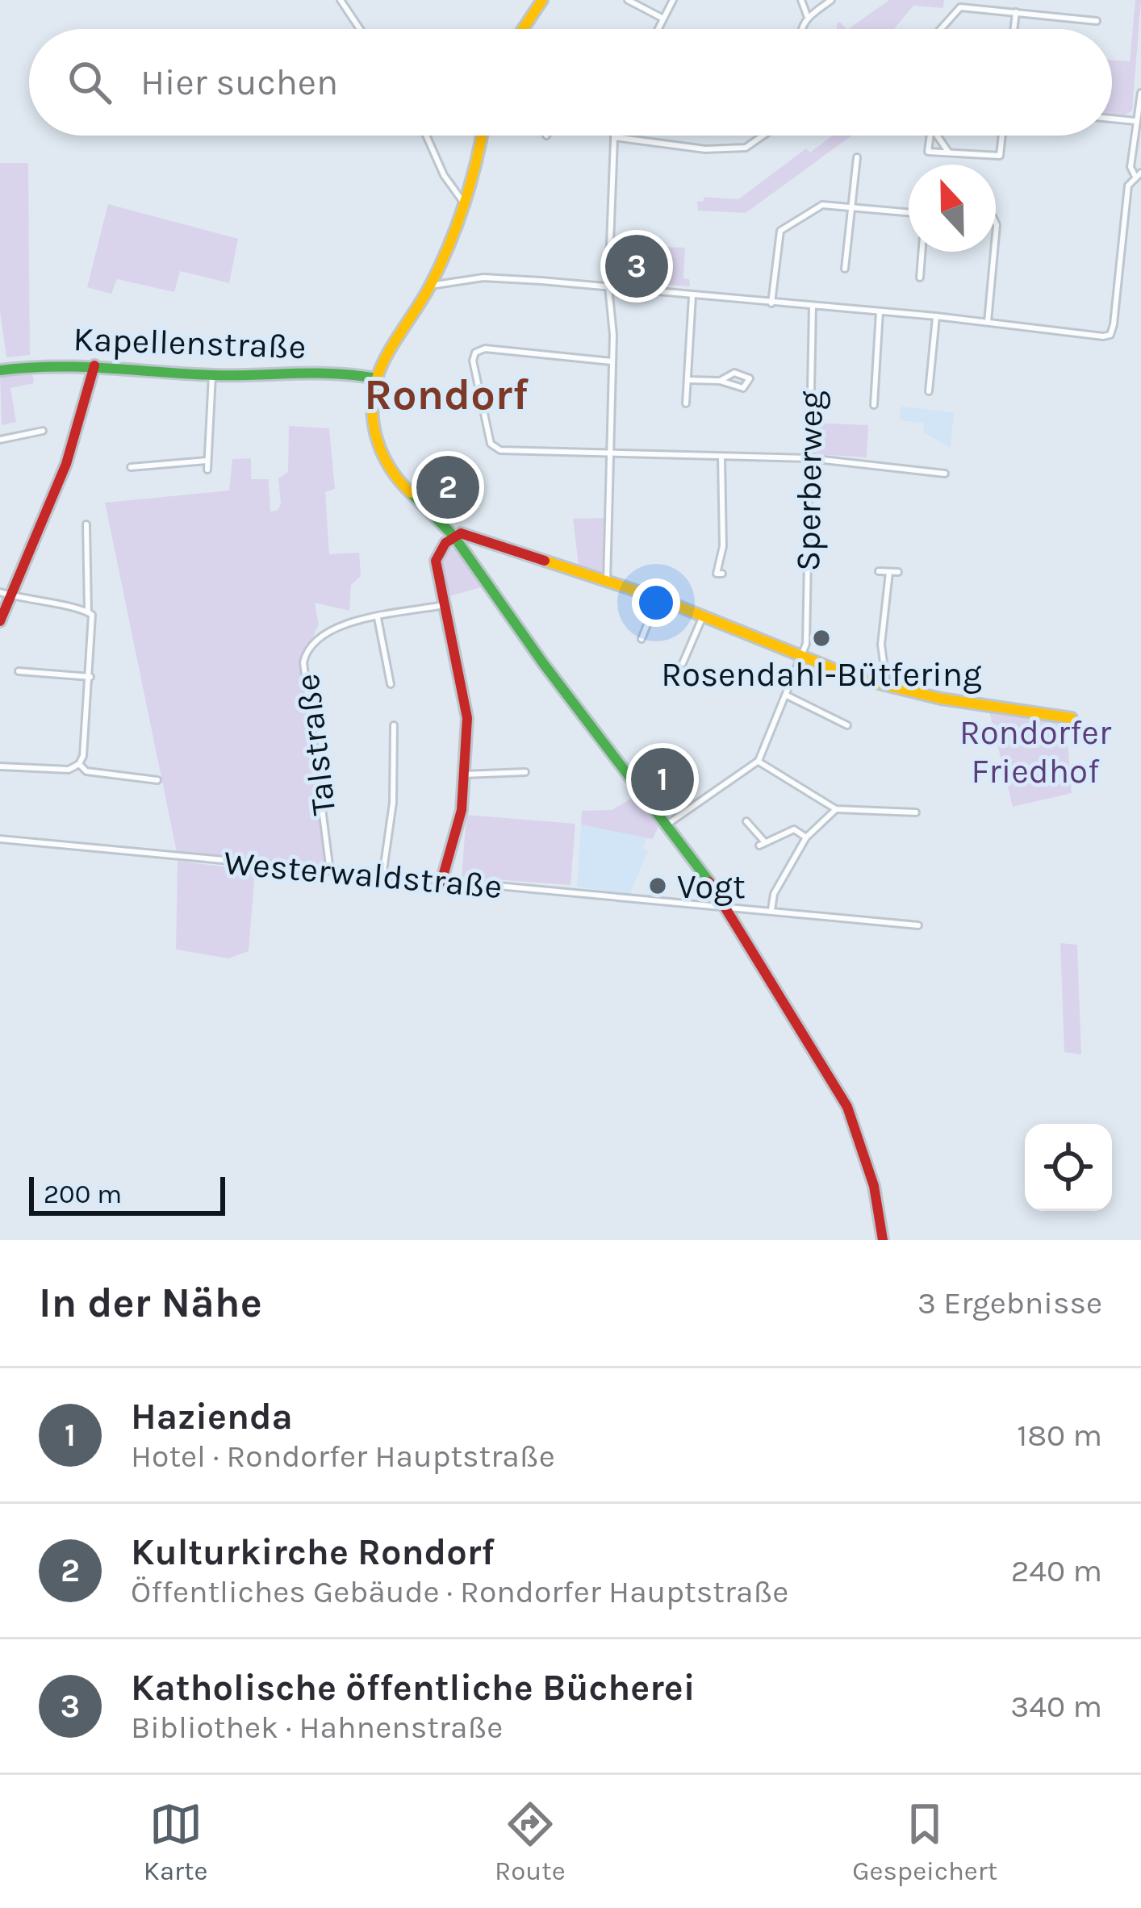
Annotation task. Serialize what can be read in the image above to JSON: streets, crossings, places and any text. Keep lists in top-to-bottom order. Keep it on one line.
{"streets":{"street":["Kapellenstraße","Sperberweg","Talstraße","Westerwaldstraße"]},"crossings":[["Talstraße","Westerwaldstraße"]],"districts":["Rondorf"],"parks":["Rondorfer Friedhof"],"places":["Rosendahl-Bütfering","Vogt"],"scale_bar":"200 m","north":"top","page":{"search":"Hier suchen","pins":["3","2","1"],"scale":"200 m","heading":["In der Nähe","3 Ergebnisse"],"list":[{"mark":"1","name":"Hazienda","note":"Hotel · Rondorfer Hauptstraße","value":"180 m"},{"mark":"2","name":"Kulturkirche Rondorf","note":"Öffentliches Gebäude · Rondorfer Hauptstraße","value":"240 m"},{"mark":"3","name":"Katholische öffentliche Bücherei","note":"Bibliothek · Hahnenstraße","value":"340 m"}],"nav":["Karte","Route","Gespeichert"]}}
